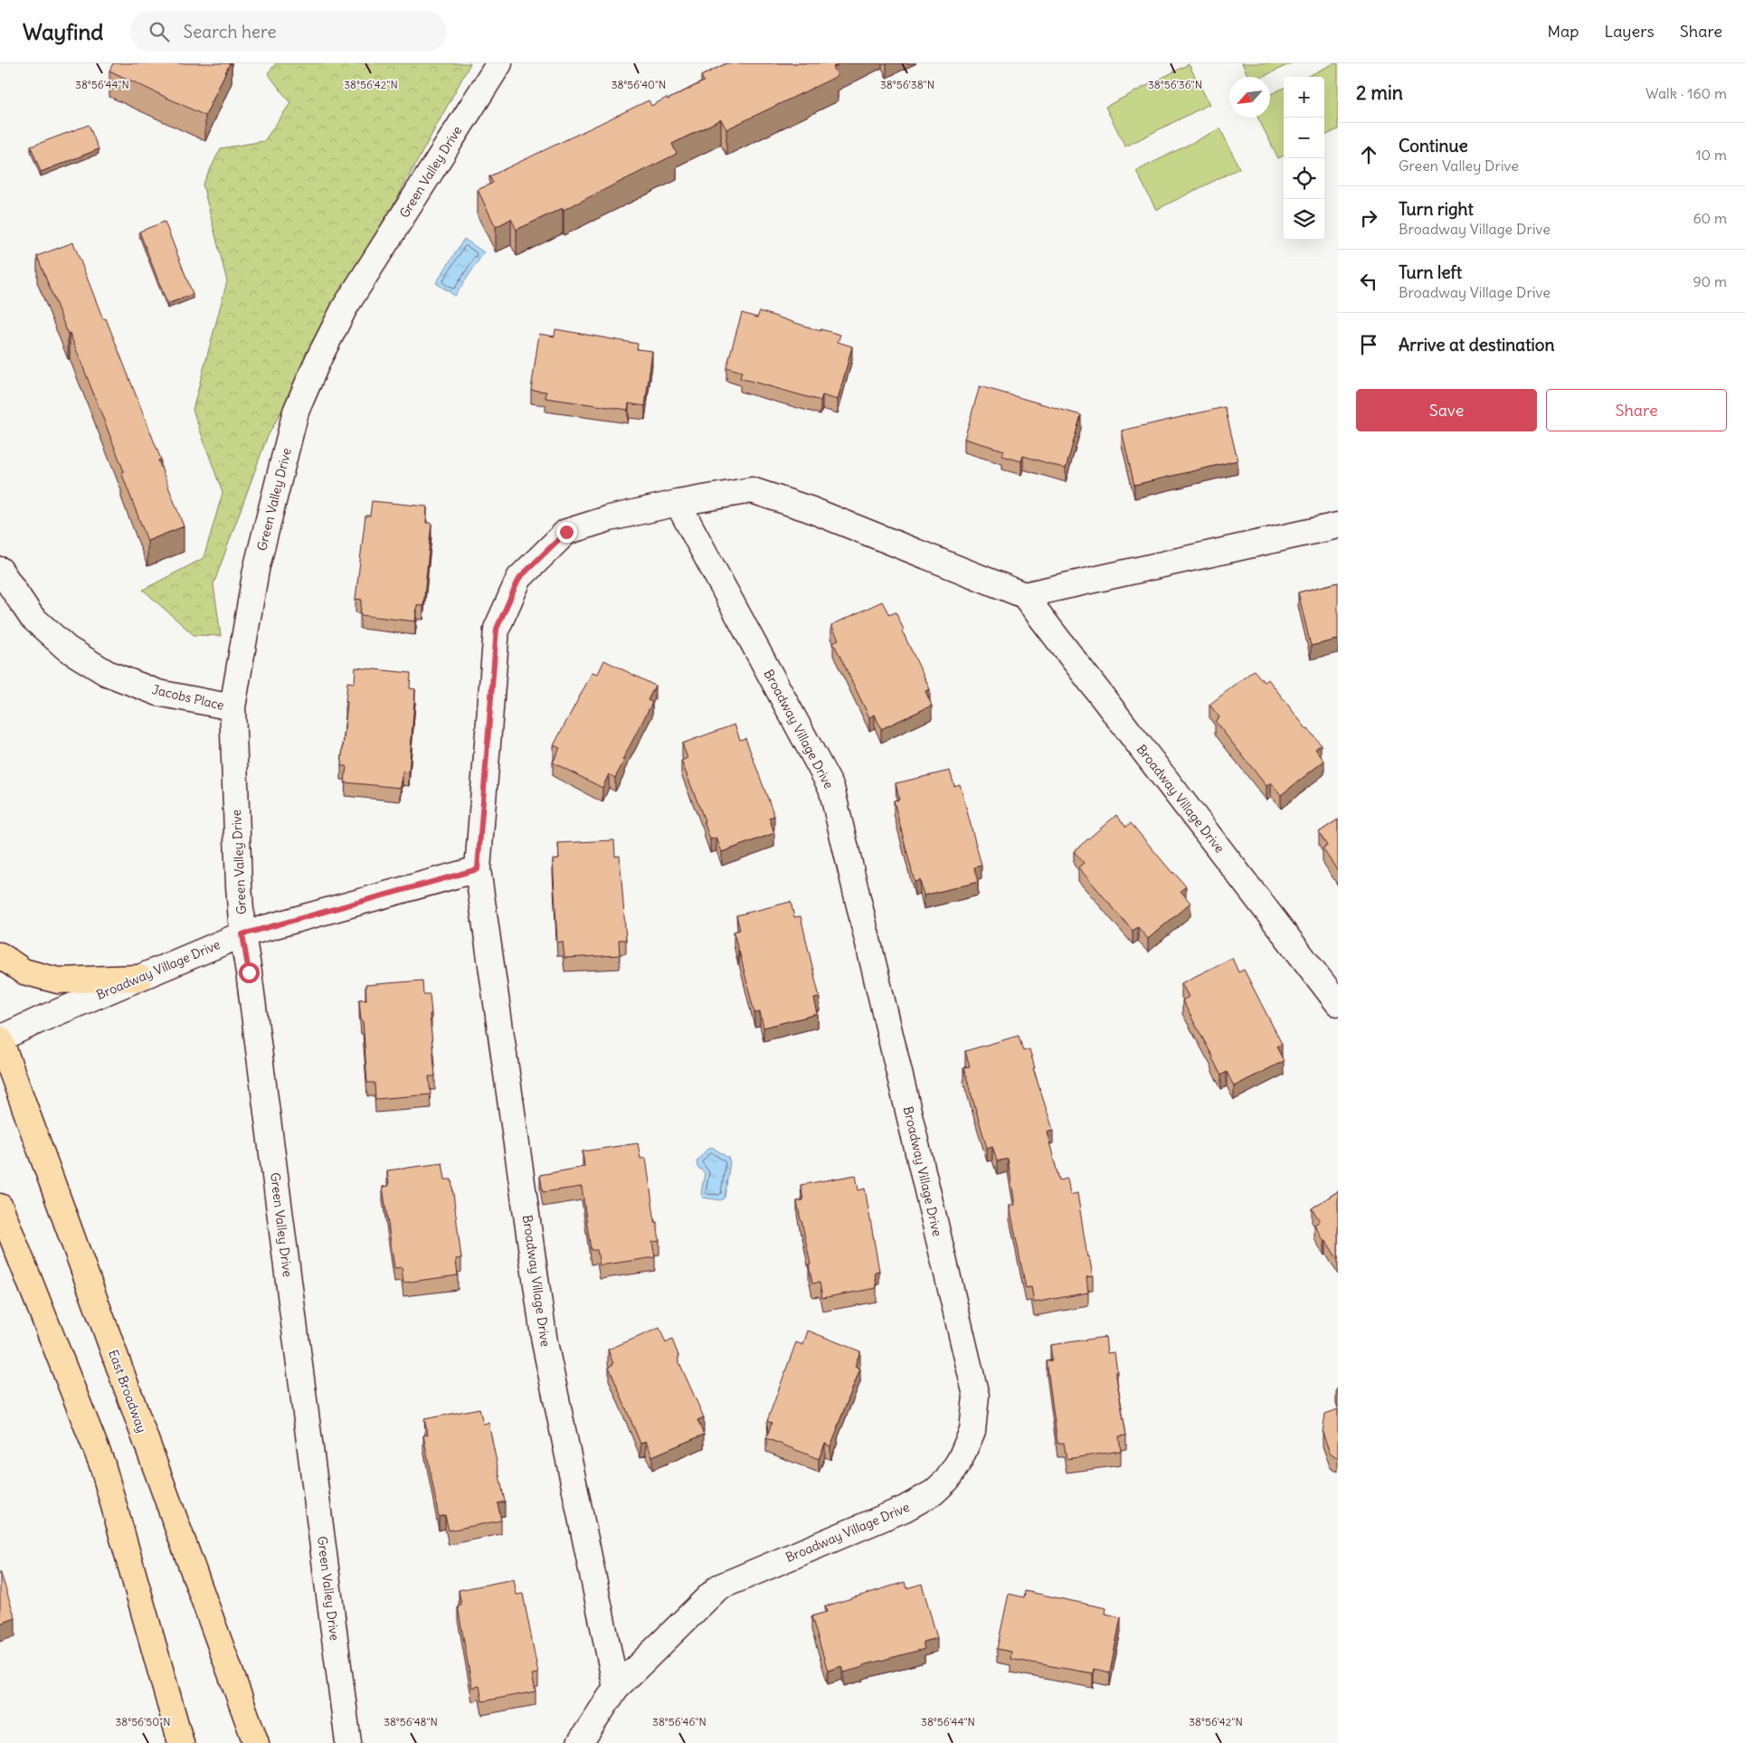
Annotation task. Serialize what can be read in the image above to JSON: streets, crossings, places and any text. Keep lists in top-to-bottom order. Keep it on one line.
{"streets":{"main road":["East Broadway"],"street":["Green Valley Drive","Jacobs Place","Broadway Village Drive"]},"crossings":[["Green Valley Drive","Jacobs Place"],["Green Valley Drive","Broadway Village Drive"],["Broadway Village Drive","East Broadway"]],"north":"bottom left","page":{"header":"Wayfind","search":"Search here","nav":["Map","Layers","Share"],"heading":["2 min","Walk · 160 m"],"map_buttons":["+","−"],"list":[["Continue","Green Valley Drive","10 m"],["Turn right","Broadway Village Drive","60 m"],["Turn left","Broadway Village Drive","90 m"],"Arrive at destination"],"buttons":["Save","Share"]},"coordinates":["38°56'44\"N","38°56'42\"N","38°56'40\"N","38°56'38\"N","38°56'36\"N","38°56'50\"N","38°56'48\"N","38°56'46\"N"]}
